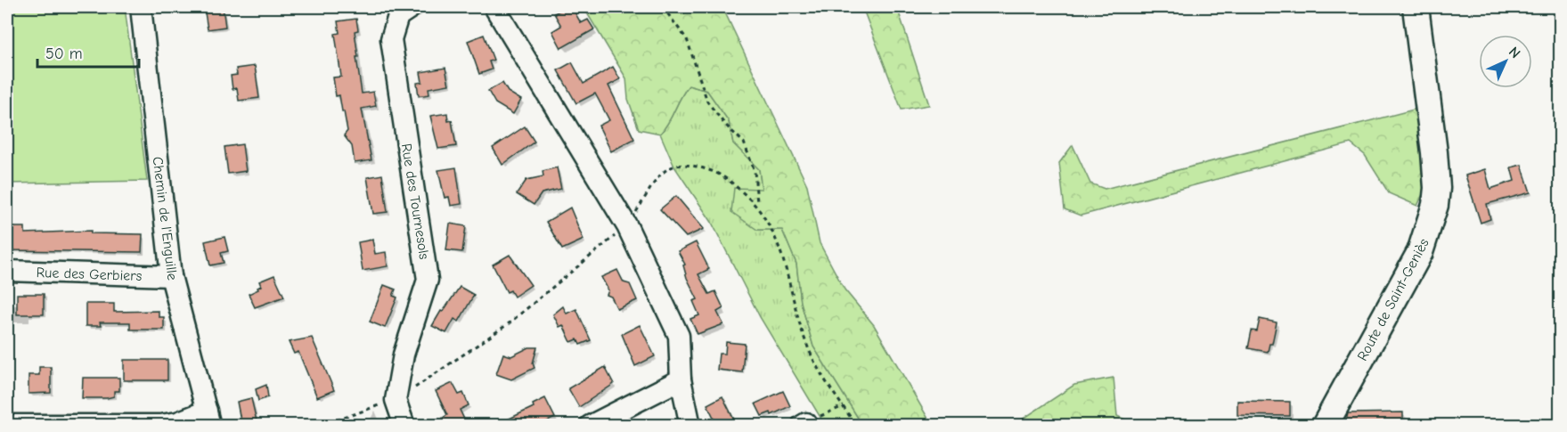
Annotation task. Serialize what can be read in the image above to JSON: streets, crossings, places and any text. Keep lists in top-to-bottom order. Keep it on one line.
{"streets":{"main road":["Route de Saint-Geniès"],"street":["Rue des Tournesols","Chemin de l'Enguille","Rue des Gerbiers"]},"crossings":[["Chemin de l'Enguille","Rue des Gerbiers"]],"scale_bar":"50 m","north":"top right"}
